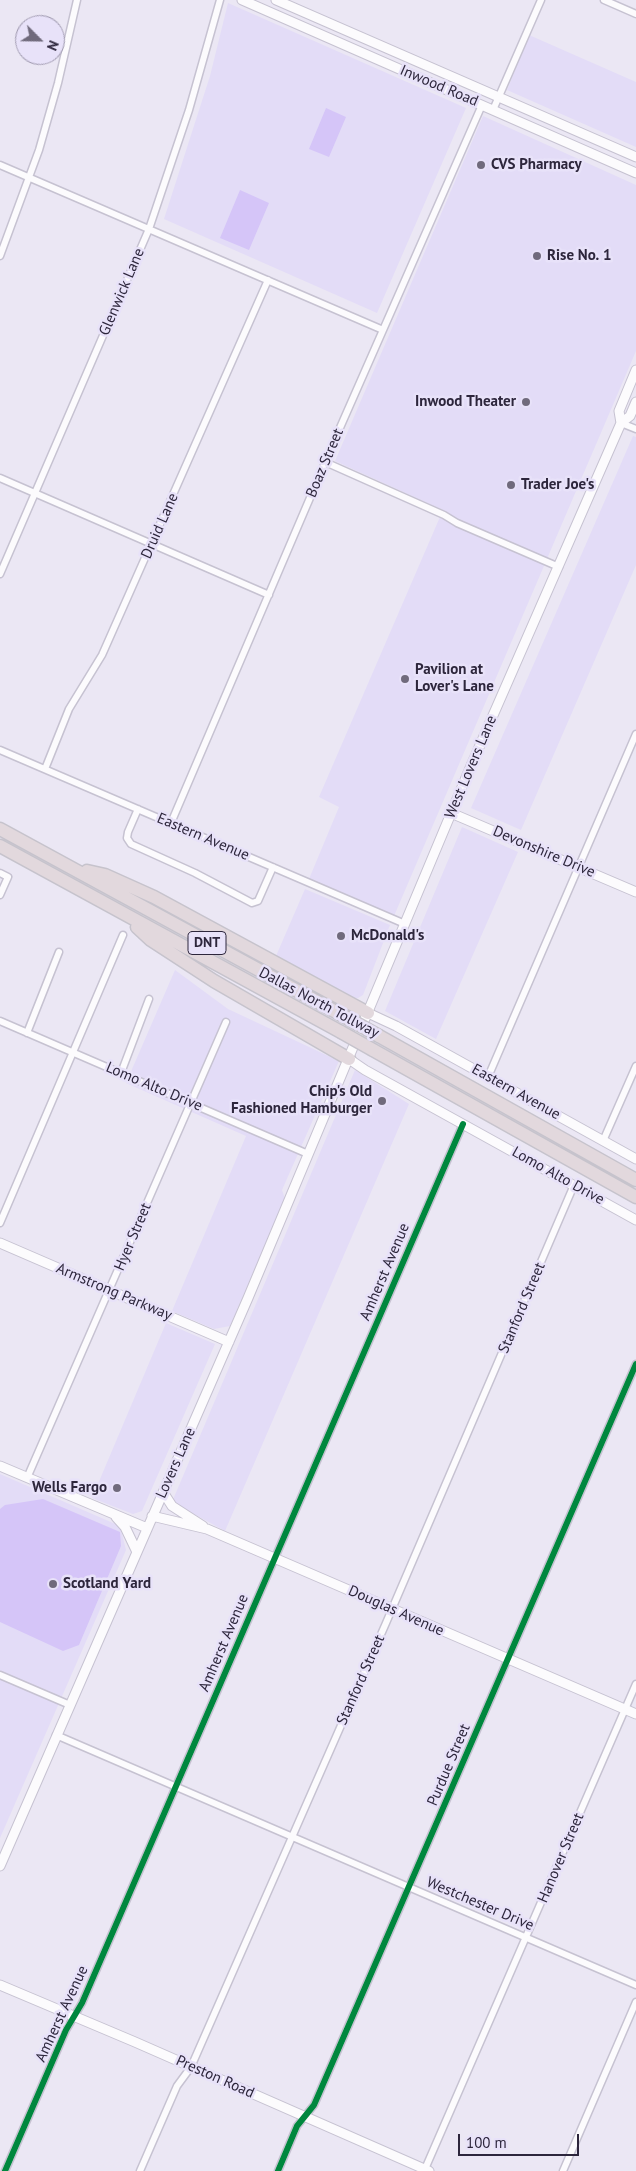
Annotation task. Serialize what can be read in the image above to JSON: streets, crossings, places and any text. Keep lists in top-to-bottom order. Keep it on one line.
{"streets":{"highway":["DNT","Dallas North Tollway"],"main road":["Inwood Road","West Lovers Lane","Eastern Avenue","Devonshire Drive","Lomo Alto Drive","Armstrong Parkway","Lovers Lane","Douglas Avenue","Preston Road"],"street":["Glenwick Lane","Boaz Street","Druid Lane","Hyer Street","Amherst Avenue","Stanford Street","Purdue Street","Hanover Street","Westchester Drive"]},"crossings":[["Inwood Road","Boaz Street"],["Boaz Street","Eastern Avenue"],["Druid Lane","Eastern Avenue"],["West Lovers Lane","Eastern Avenue"],["West Lovers Lane","Devonshire Drive"],["West Lovers Lane","Lomo Alto Drive"],["West Lovers Lane","Lovers Lane"],["Lomo Alto Drive","Hyer Street"],["Lomo Alto Drive","Amherst Avenue"],["Lomo Alto Drive","Stanford Street"],["Lomo Alto Drive","Lovers Lane"],["Hyer Street","Armstrong Parkway"],["Amherst Avenue","Douglas Avenue"],["Amherst Avenue","Westchester Drive"],["Amherst Avenue","Preston Road"],["Armstrong Parkway","Lovers Lane"],["Stanford Street","Douglas Avenue"],["Stanford Street","Westchester Drive"],["Stanford Street","Preston Road"],["Lovers Lane","Douglas Avenue"],["Lovers Lane","Westchester Drive"],["Douglas Avenue","Purdue Street"],["Douglas Avenue","Hanover Street"],["Purdue Street","Westchester Drive"],["Purdue Street","Preston Road"],["Hanover Street","Westchester Drive"],["Hanover Street","Preston Road"]],"places":["CVS Pharmacy","Rise No. 1","Inwood Theater","Trader Joe's","Pavilion at Lover's Lane","McDonald's","Chip's Old Fashioned Hamburger","Wells Fargo","Scotland Yard"],"scale_bar":"100 m","north":"bottom right"}
